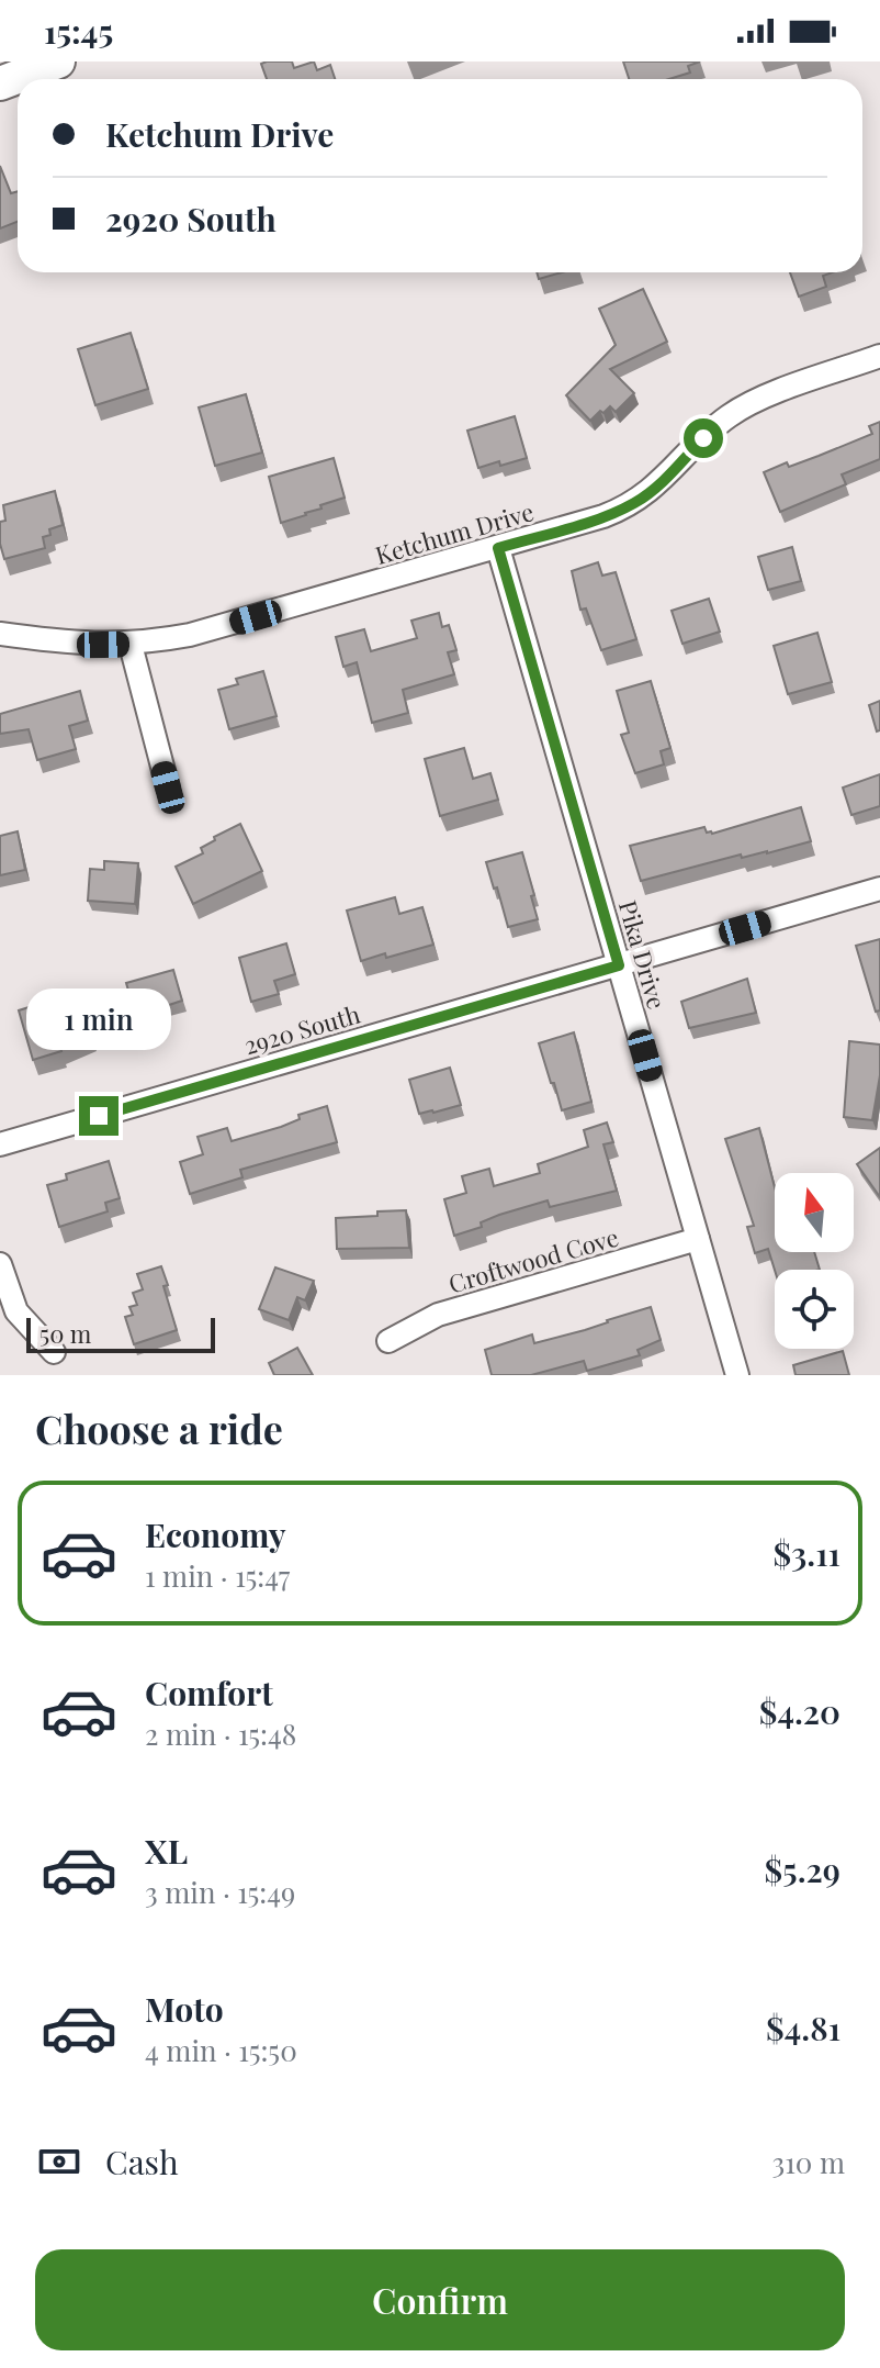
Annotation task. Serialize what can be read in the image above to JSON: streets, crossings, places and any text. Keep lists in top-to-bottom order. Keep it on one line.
{"streets":{"street":["Ketchum Drive","Pika Drive","2920 South","Croftwood Cove"]},"crossings":[["Ketchum Drive","Pika Drive"],["Pika Drive","2920 South"],["Pika Drive","Croftwood Cove"]],"scale_bar":"50 m","north":"top","page":{"status":"15:45","banner":["Ketchum Drive","2920 South"],"bubble":"1 min","scale":"50 m","heading":"Choose a ride","list":[{"name":"Economy","note":"1 min · 15:47","value":"$3.11"},{"name":"Comfort","note":"2 min · 15:48","value":"$4.20"},{"name":"XL","note":"3 min · 15:49","value":"$5.29"},{"name":"Moto","note":"4 min · 15:50","value":"$4.81"}],"pay":["Cash","310 m"],"buttons":"Confirm"}}
